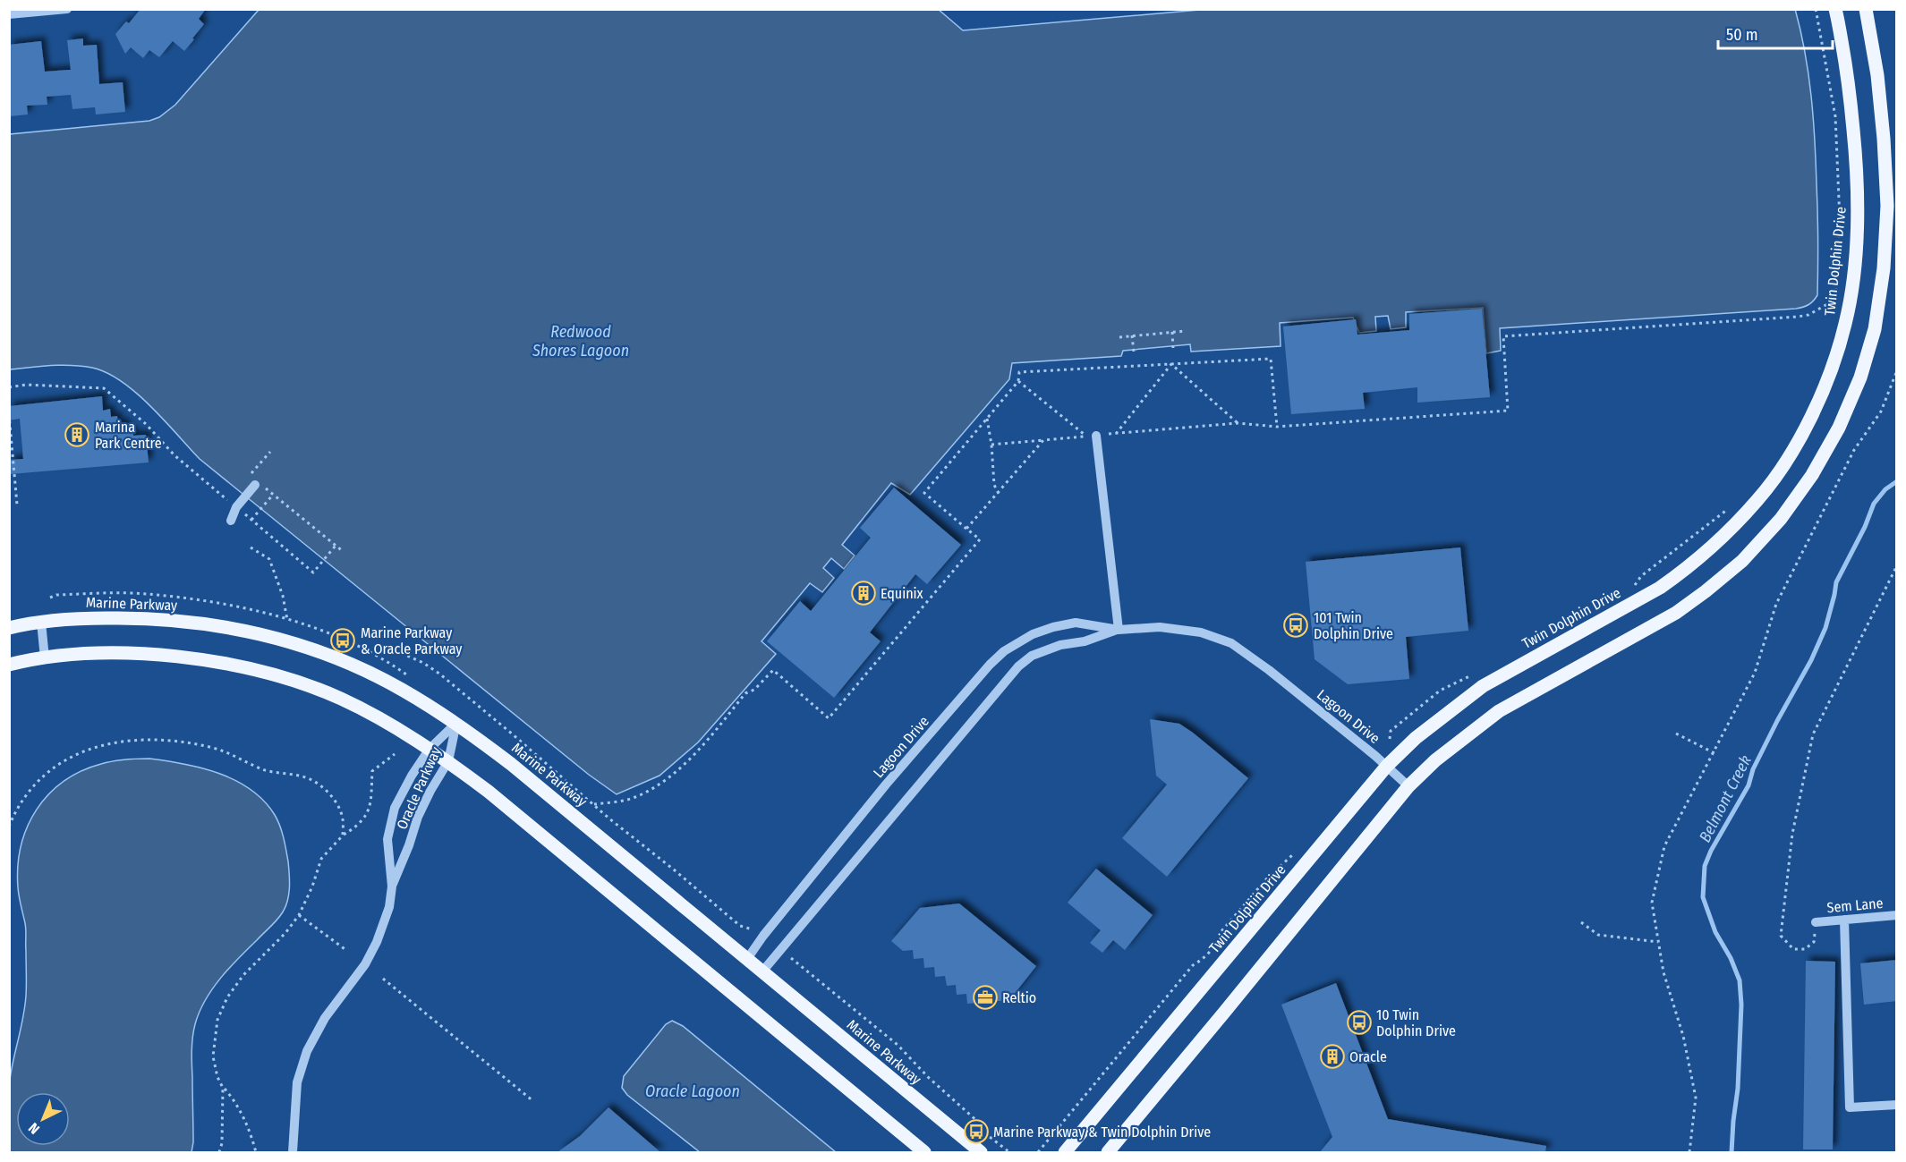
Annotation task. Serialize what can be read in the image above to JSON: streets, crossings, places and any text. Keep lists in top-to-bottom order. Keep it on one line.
{"streets":{"main road":["Twin Dolphin Drive","Marine Parkway"],"street":["Lagoon Drive","Oracle Parkway","Sem Lane"]},"crossings":[["Twin Dolphin Drive","Lagoon Drive"],["Marine Parkway","Lagoon Drive"],["Marine Parkway","Oracle Parkway"]],"water":["Redwood Shores Lagoon","Belmont Creek","Oracle Lagoon"],"places":{"building":["Marina Park Centre","Equinix","Oracle"],"bus stop":["101 Twin Dolphin Drive","Marine Parkway & Oracle Parkway","10 Twin Dolphin Drive","Marine Parkway & Twin Dolphin Drive"],"office":["Reltio"]},"scale_bar":"50 m","north":"bottom left"}
